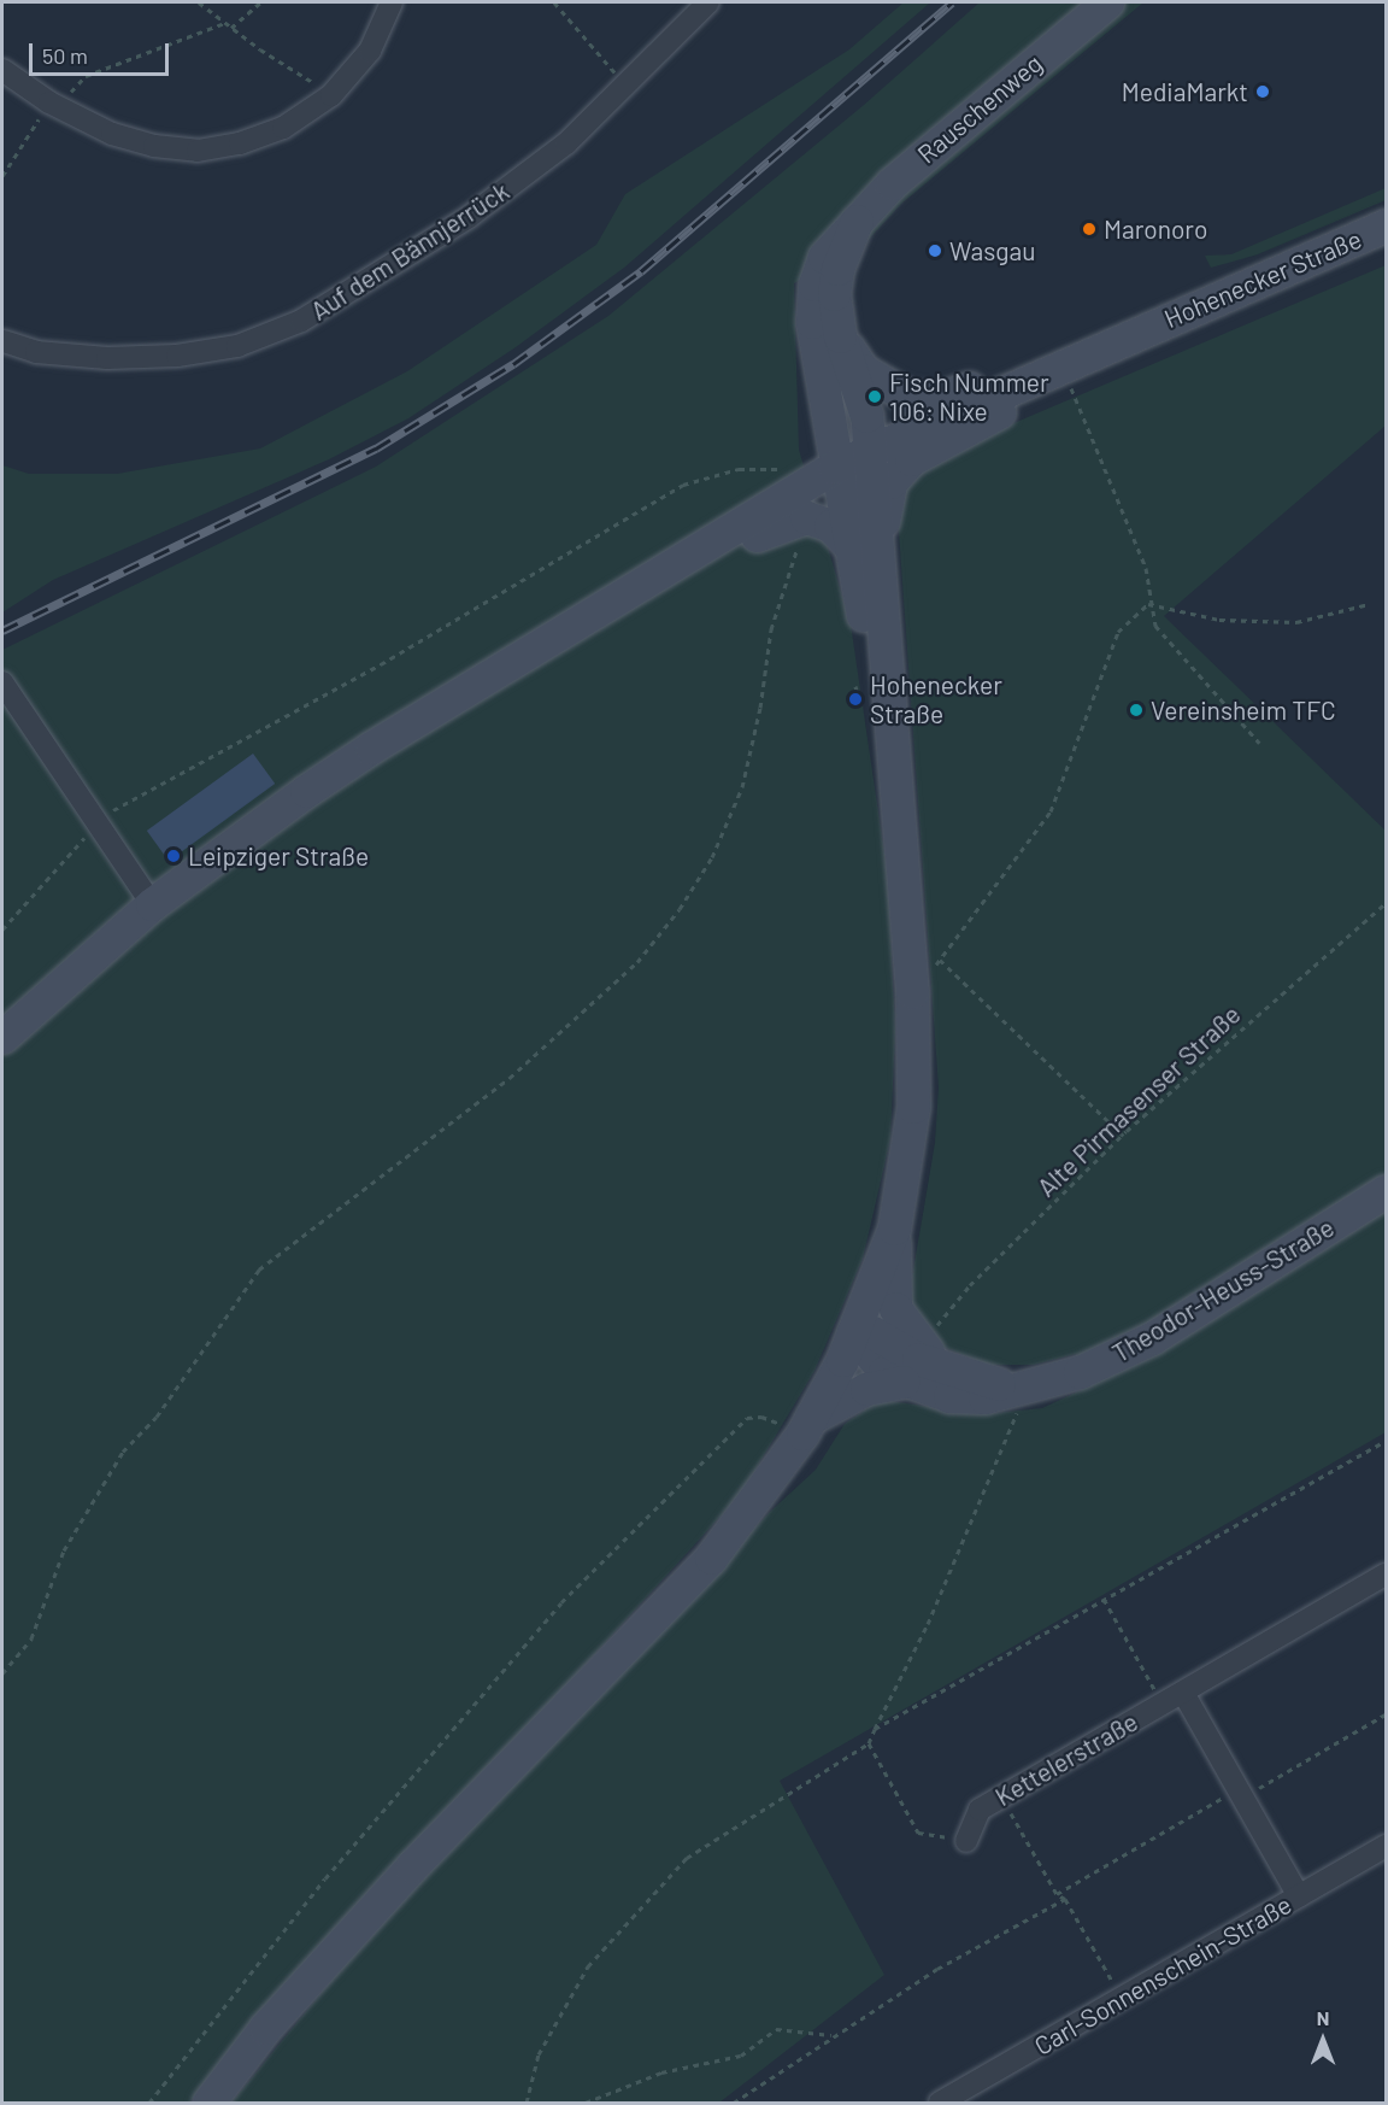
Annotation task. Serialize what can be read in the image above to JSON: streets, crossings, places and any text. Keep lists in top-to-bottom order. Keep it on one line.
{"streets":{"main road":["Rauschenweg","Hohenecker Straße","Theodor-Heuss-Straße"],"street":["Auf dem Bännjerrück","Kettelerstraße","Carl-Sonnenschein-Straße"],"path":["Alte Pirmasenser Straße"]},"crossings":[["Rauschenweg","Hohenecker Straße"]],"places":["MediaMarkt","Maronoro","Wasgau","Fisch Nummer 106: Nixe","Hohenecker Straße","Vereinsheim TFC","Leipziger Straße"],"scale_bar":"50 m","north":"top"}
